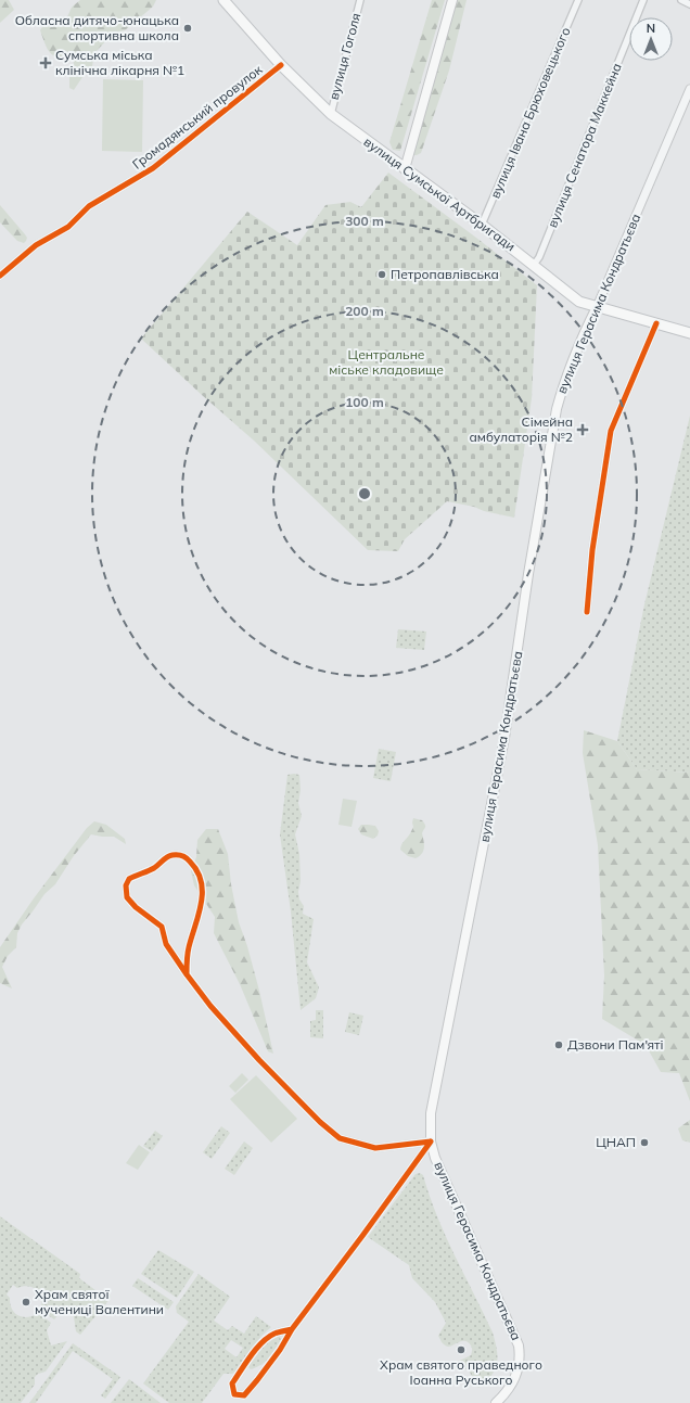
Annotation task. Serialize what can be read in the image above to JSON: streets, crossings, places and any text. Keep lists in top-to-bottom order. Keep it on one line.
{"streets":{"main road":["вулиця Сумської Артбригади","вулиця Герасима Кондратьєва"],"street":["вулиця Гоголя","вулиця Івана Брюховецького","Громадянський провулок","вулиця Сенатора Маккейна"]},"crossings":[["вулиця Гоголя","вулиця Сумської Артбригади"],["вулиця Івана Брюховецького","вулиця Сумської Артбригади"],["Громадянський провулок","вулиця Сумської Артбригади"],["вулиця Сенатора Маккейна","вулиця Сумської Артбригади"],["вулиця Сумської Артбригади","вулиця Герасима Кондратьєва"]],"parks":["Центральне міське кладовище"],"places":{"other":["Обласна дитячо-юнацька спортивна школа","Петропавлівська","Дзвони Пам'яті","ЦНАП","Храм святої мучениці Валентини","Храм святого праведного Іоанна Руського"],"health":["Сумська міська клінічна лікарня №1","Сімейна амбулаторія №2"]},"north":"top","rings":["300 m","200 m","100 m"]}
